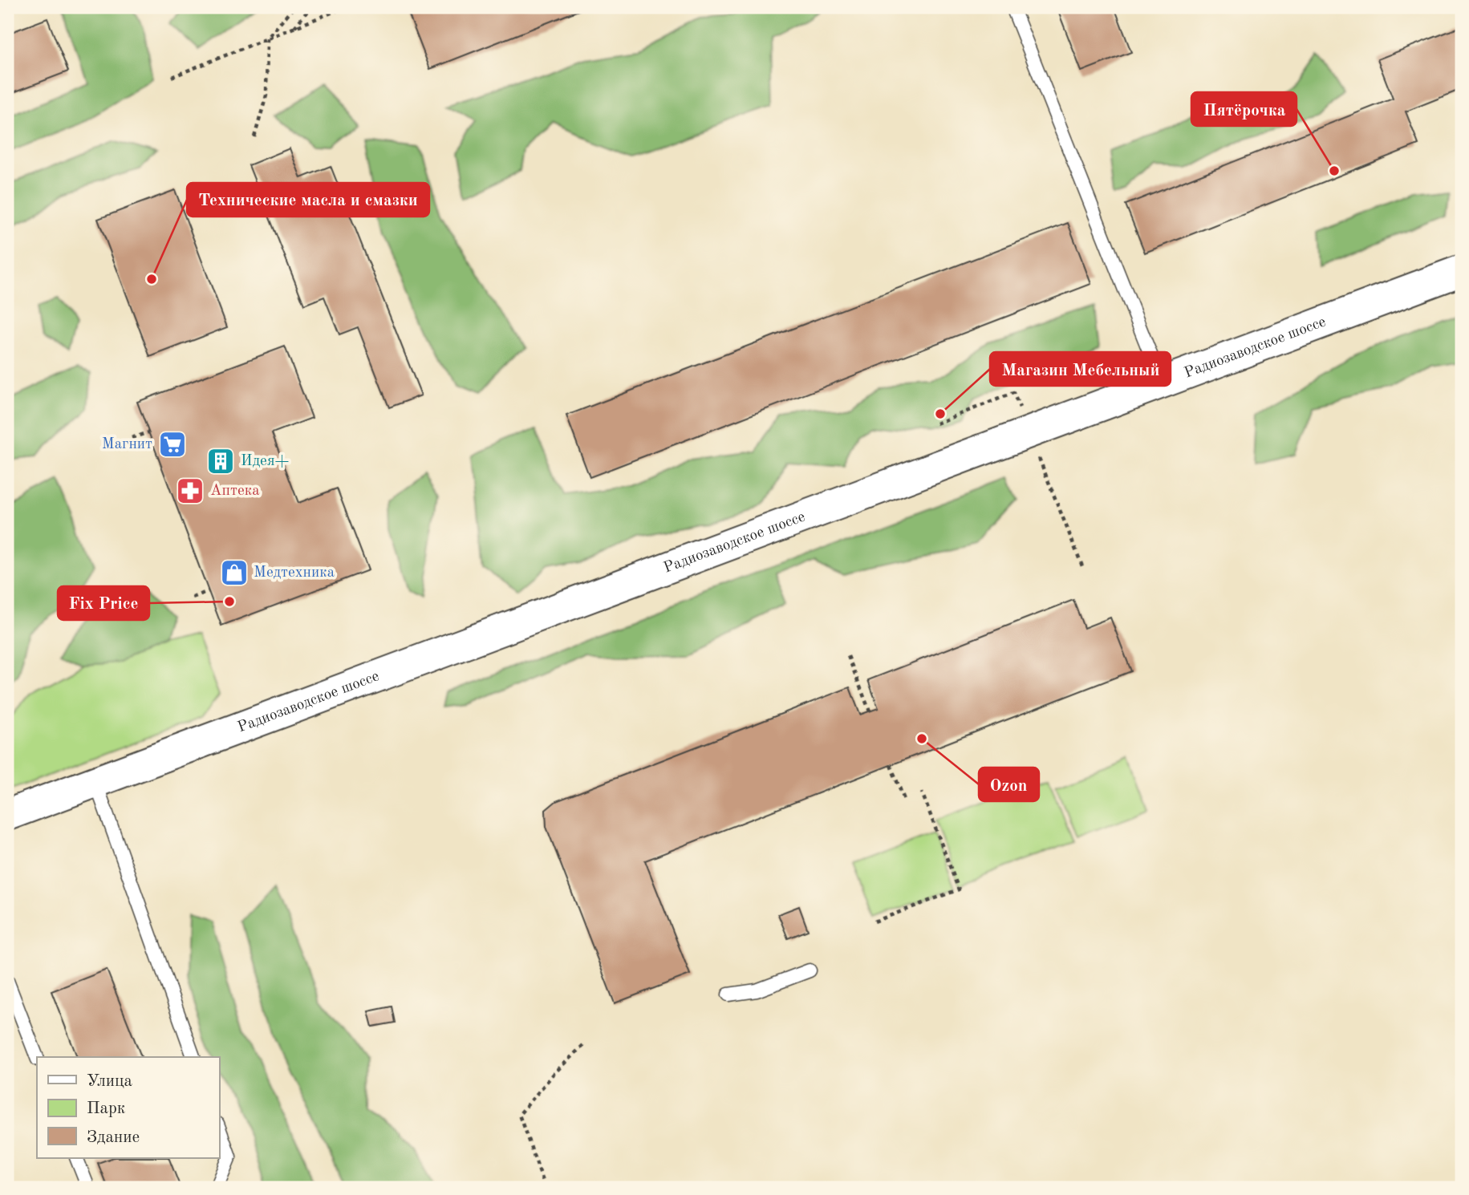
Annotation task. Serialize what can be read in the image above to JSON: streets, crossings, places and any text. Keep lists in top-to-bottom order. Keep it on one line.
{"streets":{"street":["Радиозаводское шоссе"]},"places":{"other":["Пятёрочка","Технические масла и смазки","Магазин Мебельный","Fix Price","Ozon"],"supermarket":["Магнит"],"building":["Идея+"],"pharmacy":["Аптека"],"shop":["Медтехника"]},"legend":["Улица","Парк","Здание"]}
